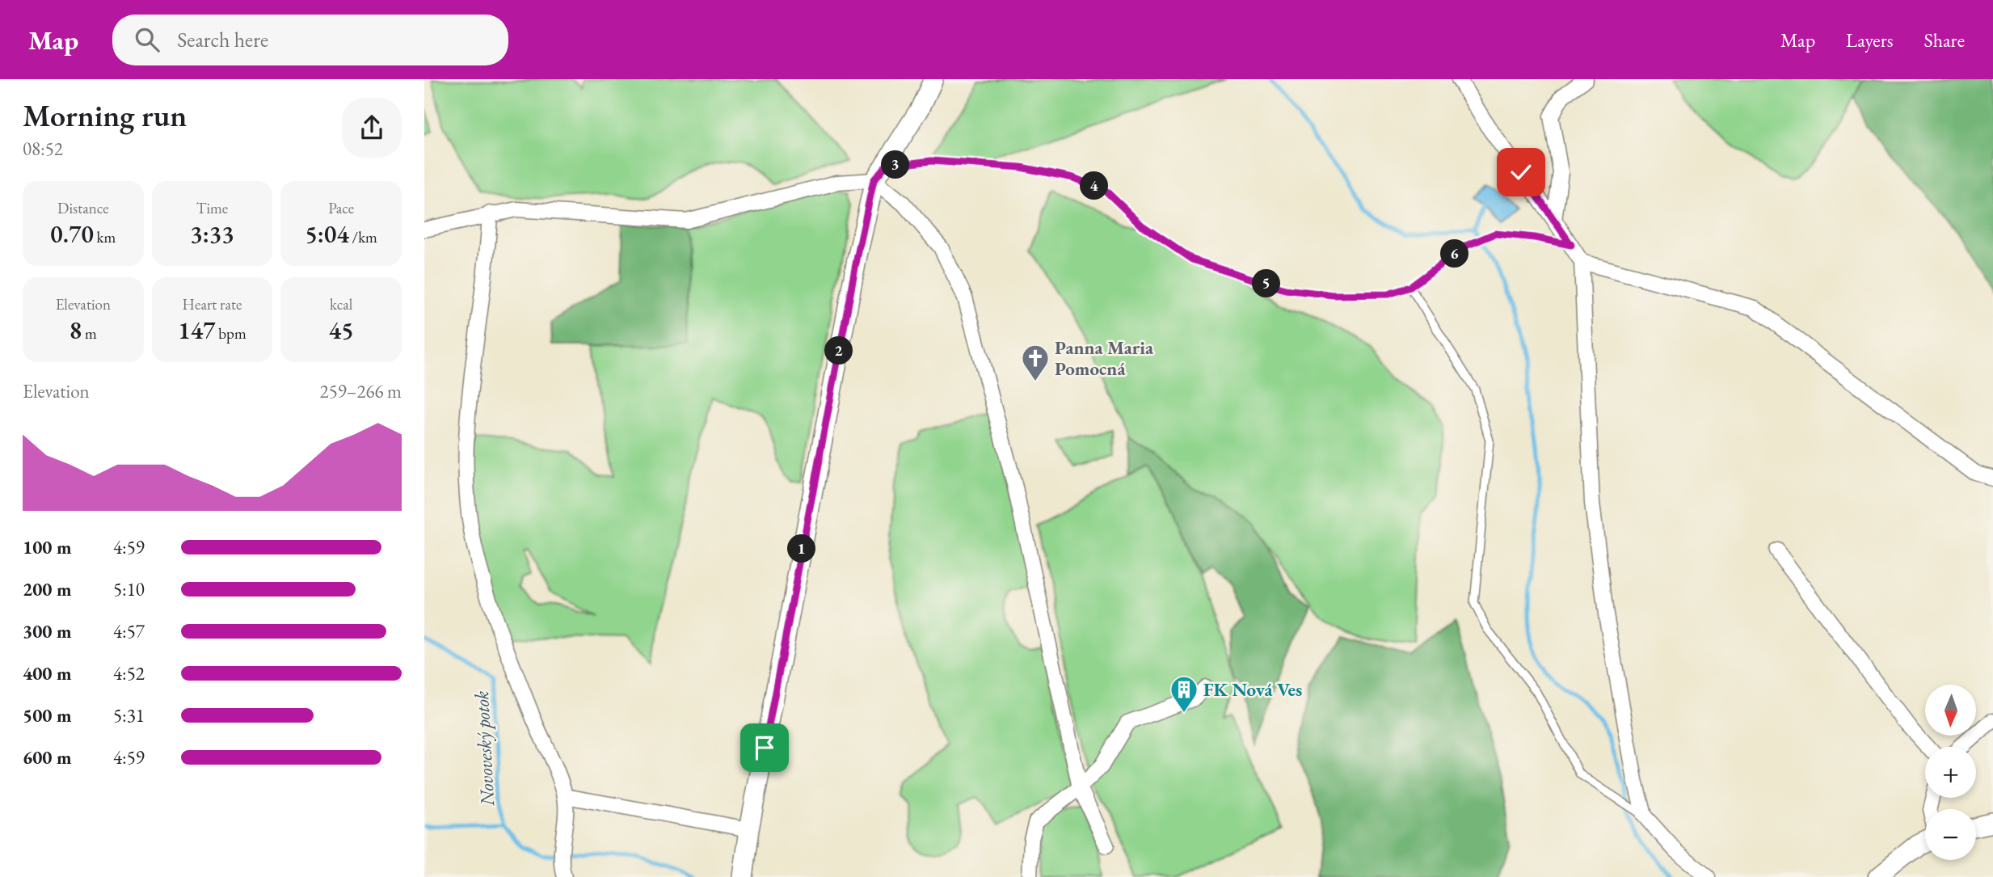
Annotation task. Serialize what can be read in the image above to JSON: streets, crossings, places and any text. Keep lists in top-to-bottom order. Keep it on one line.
{"water":["Novoveský potok"],"places":{"church":["Panna Maria Pomocná"],"building":["FK Nová Ves"]},"north":"bottom","page":{"header":"Map","search":"Search here","nav":["Map","Layers","Share"],"heading":["Morning run","08:52"],"pins":["3","4","6","5","2","1"],"stats":[["Distance","0.70 km"],["Time","3:33"],["Pace","5:04 /km"],["Elevation","8 m"],["Heart rate","147 bpm"],["kcal","45"]],"chart":["Elevation","259–266 m"],"list":[{"name":"100 m","note":"4:59"},{"name":"200 m","note":"5:10"},{"name":"300 m","note":"4:57"},{"name":"400 m","note":"4:52"},{"name":"500 m","note":"5:31"},{"name":"600 m","note":"4:59"}],"map_buttons":["+","−"]}}
